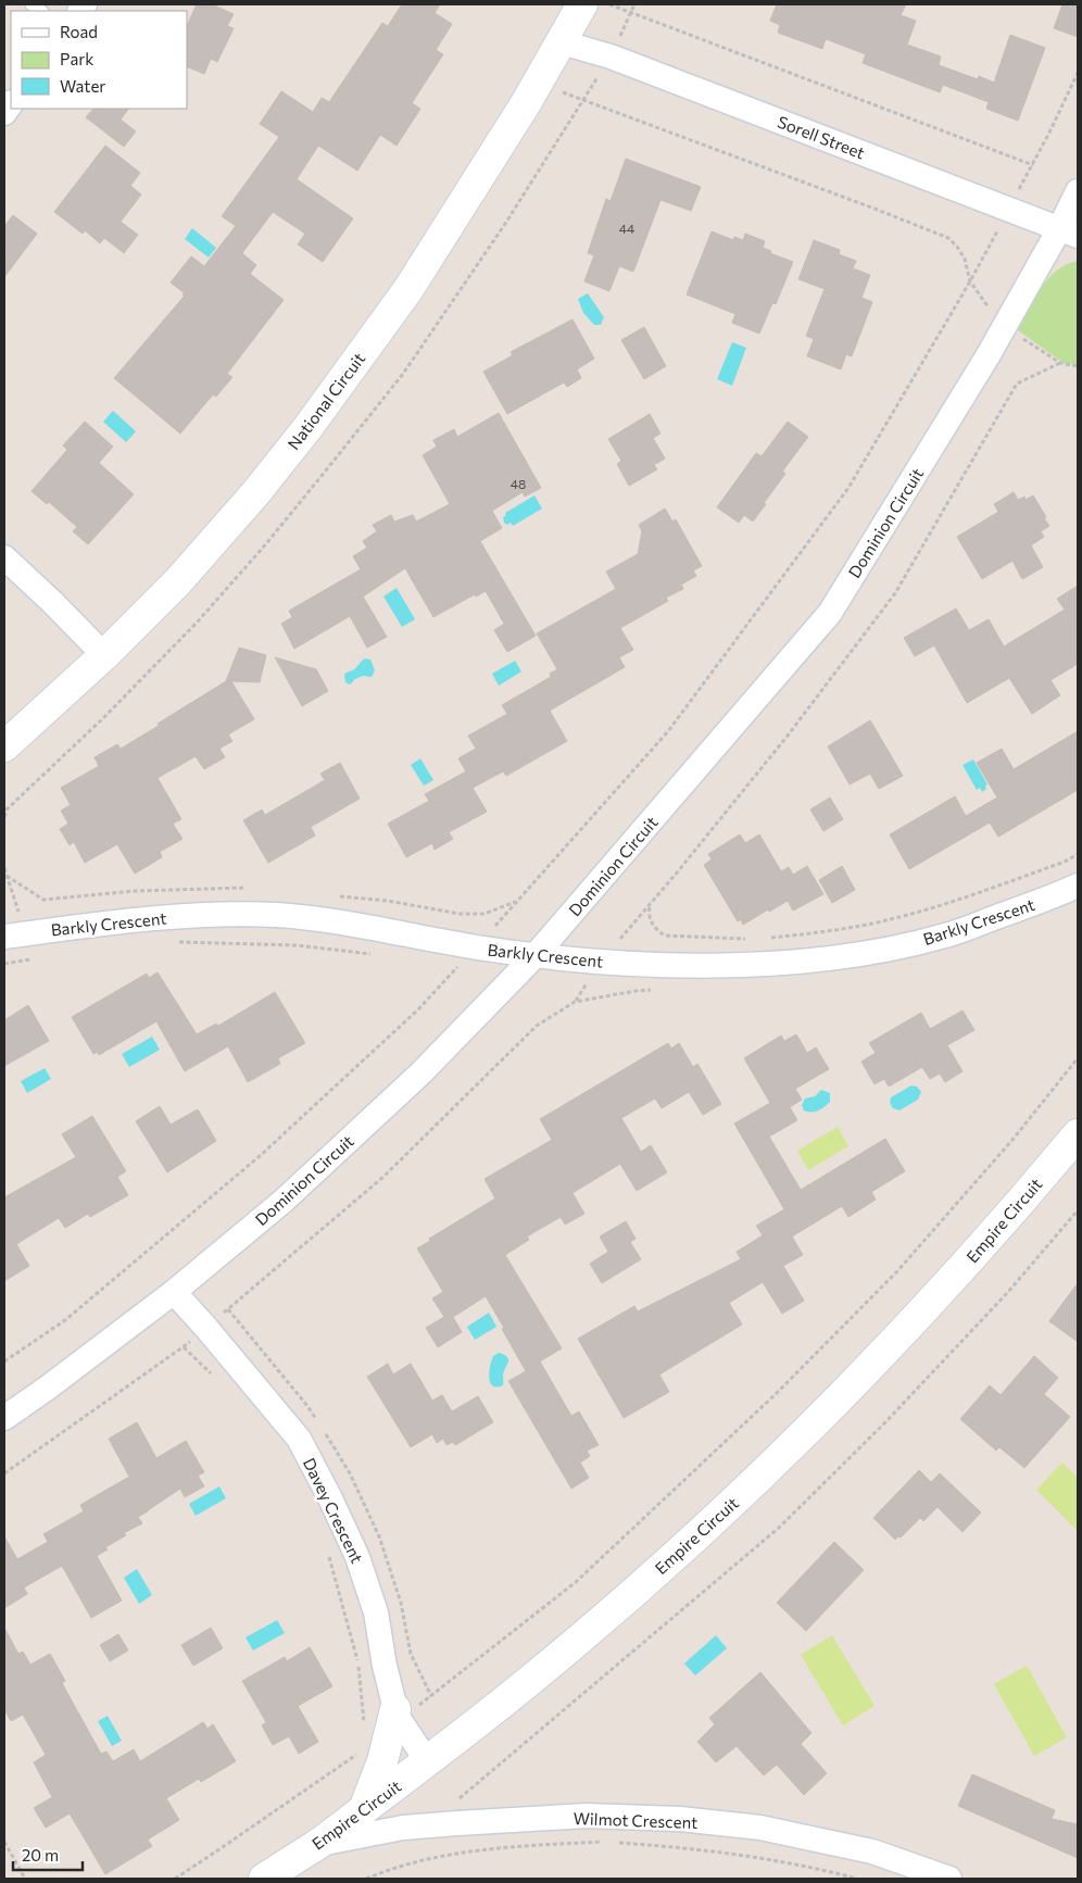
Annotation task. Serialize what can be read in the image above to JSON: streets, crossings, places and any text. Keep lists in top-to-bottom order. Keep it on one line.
{"streets":{"street":["Sorell Street","National Circuit","Dominion Circuit","Barkly Crescent","Empire Circuit","Davey Crescent","Wilmot Crescent"]},"crossings":[["Sorell Street","National Circuit"],["Sorell Street","Dominion Circuit"],["Dominion Circuit","Barkly Crescent"],["Dominion Circuit","Davey Crescent"],["Empire Circuit","Davey Crescent"],["Empire Circuit","Wilmot Crescent"]],"house_numbers":["44","48"],"legend":["Road","Park","Water"],"scale_bar":"20 m"}
